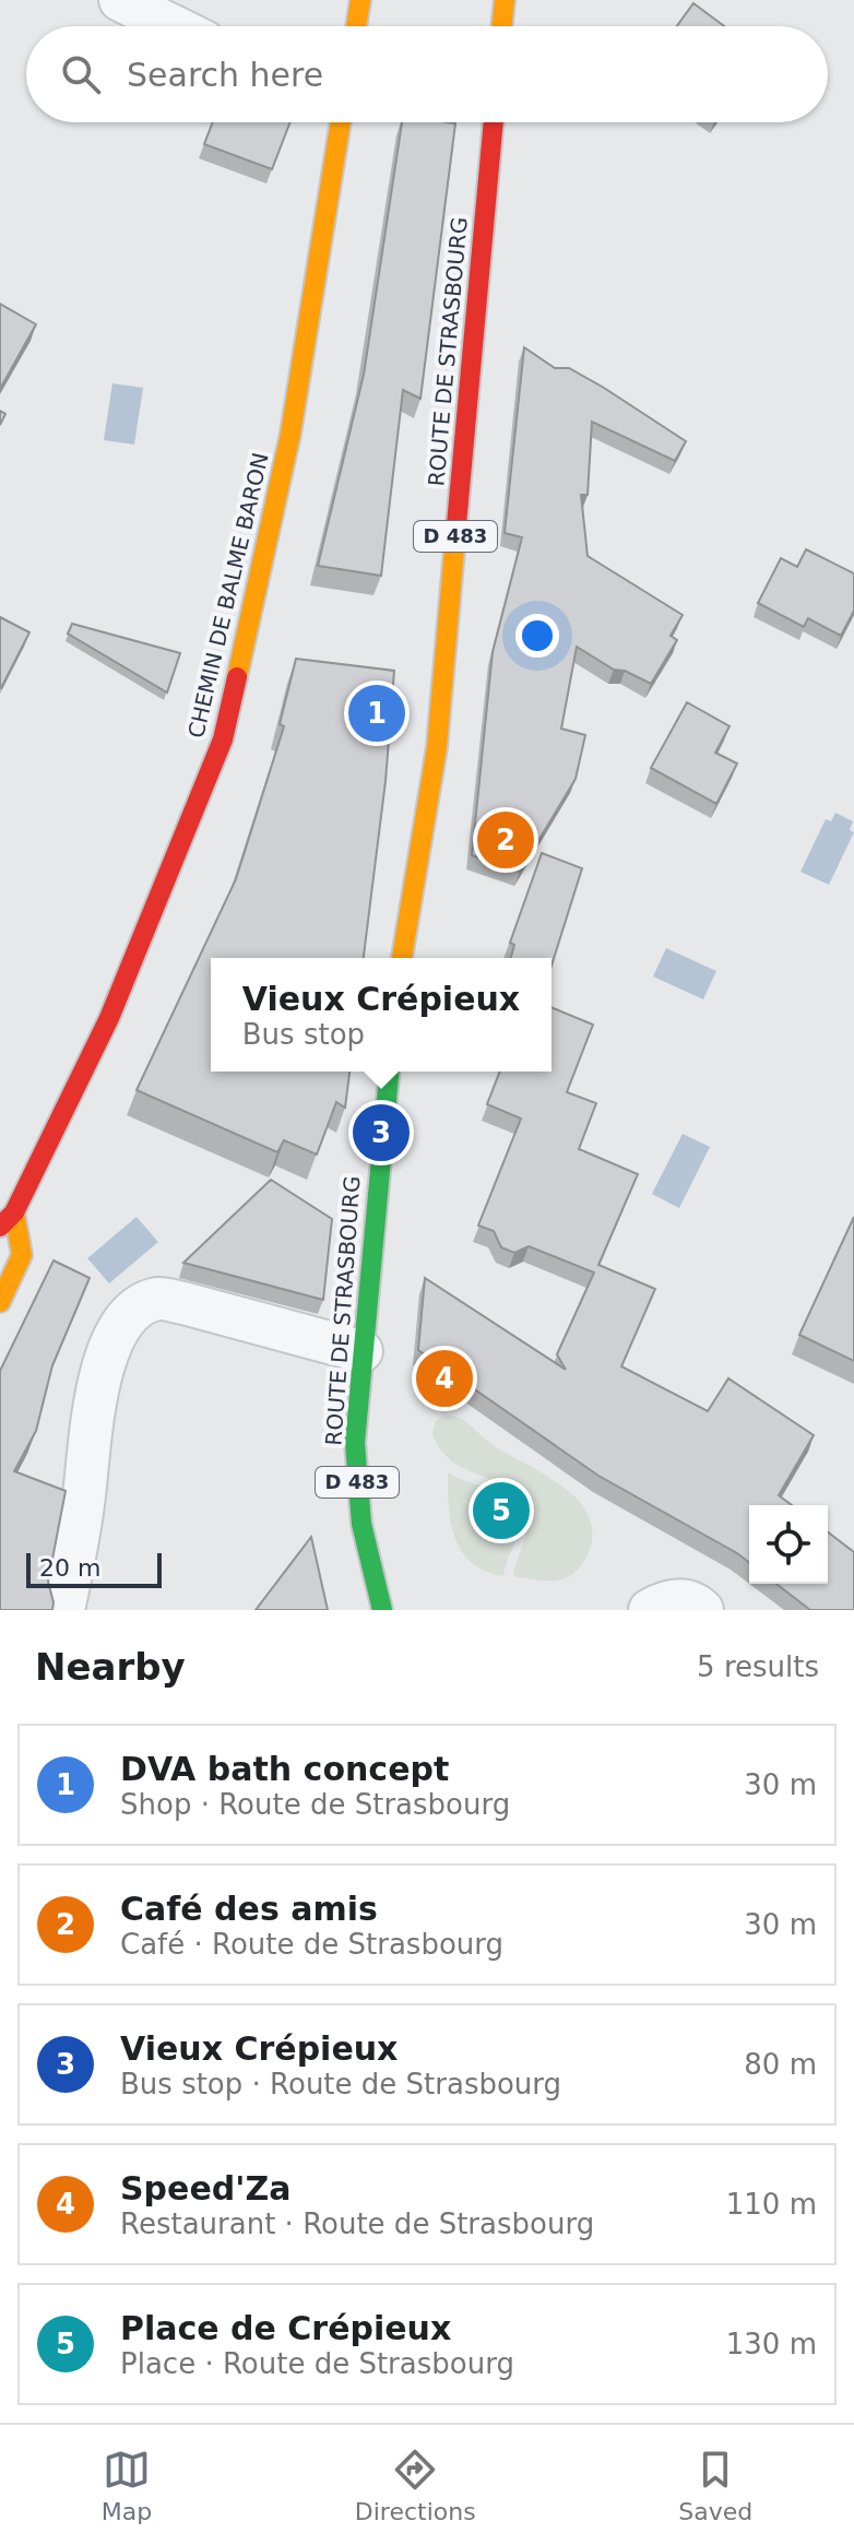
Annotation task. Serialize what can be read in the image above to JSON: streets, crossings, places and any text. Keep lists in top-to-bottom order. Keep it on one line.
{"streets":{"main road":["ROUTE DE STRASBOURG","D 483","CHEMIN DE BALME BARON"]},"scale_bar":"20 m","page":{"search":"Search here","pins":["1","2","3","4","5"],"popup":["Vieux Crépieux","Bus stop"],"scale":"20 m","heading":["Nearby","5 results"],"list":[{"mark":"1","name":"DVA bath concept","note":"Shop · Route de Strasbourg","value":"30 m"},{"mark":"2","name":"Café des amis","note":"Café · Route de Strasbourg","value":"30 m"},{"mark":"3","name":"Vieux Crépieux","note":"Bus stop · Route de Strasbourg","value":"80 m"},{"mark":"4","name":"Speed'Za","note":"Restaurant · Route de Strasbourg","value":"110 m"},{"mark":"5","name":"Place de Crépieux","note":"Place · Route de Strasbourg","value":"130 m"}],"nav":["Map","Directions","Saved"]}}
